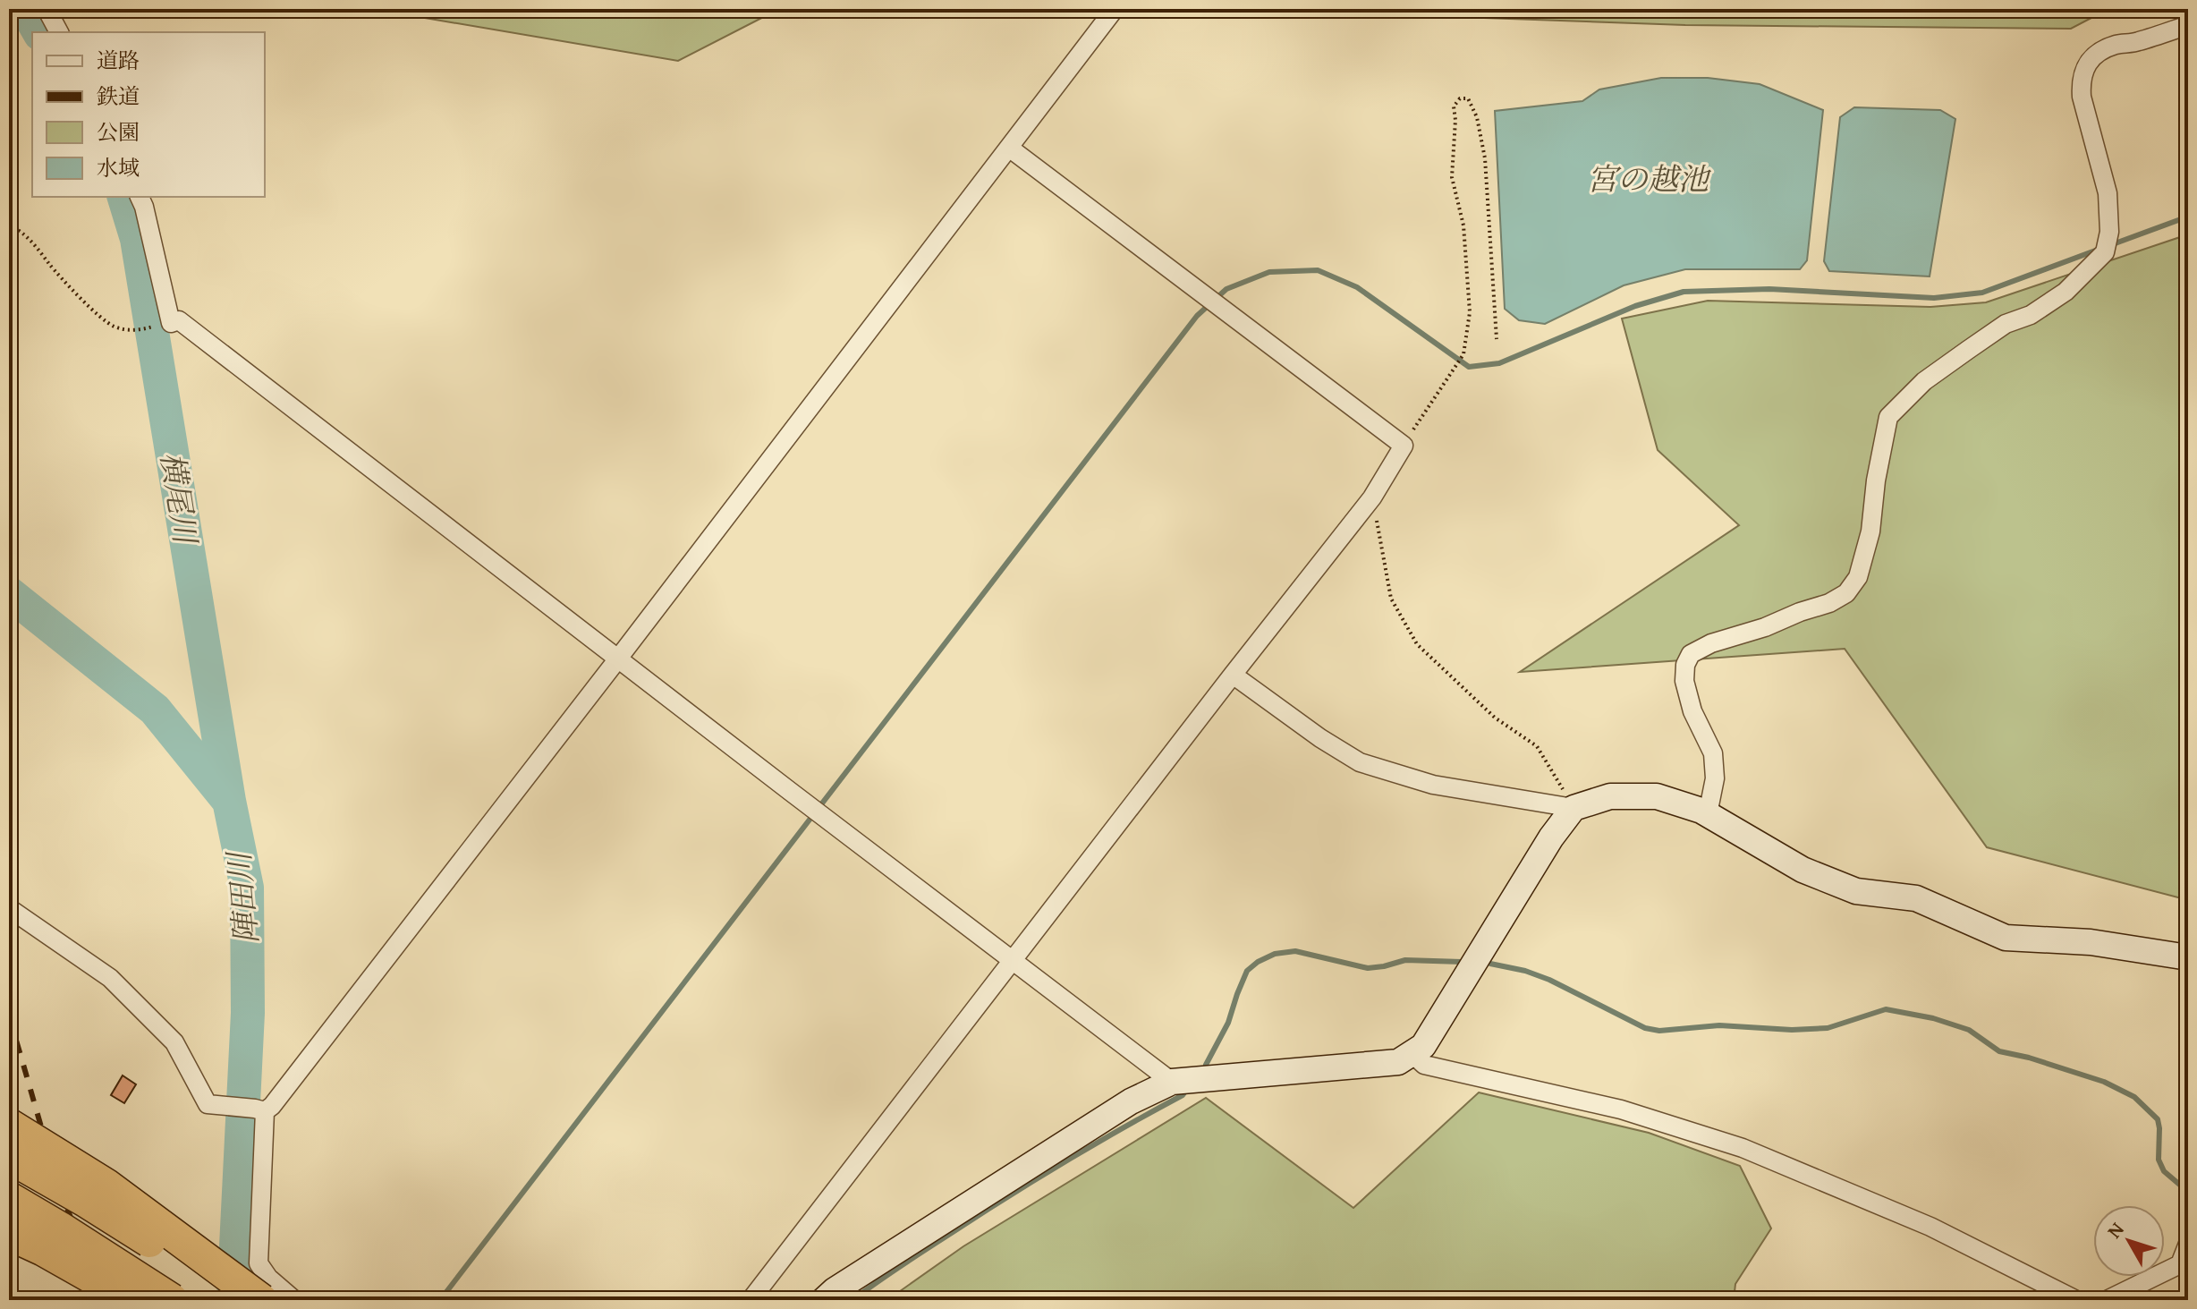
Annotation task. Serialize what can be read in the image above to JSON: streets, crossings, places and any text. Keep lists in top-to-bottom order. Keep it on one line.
{"water":["宮の越池","横尾川","陣田川"],"legend":["道路","鉄道","公園","水域"],"north":"top left"}
